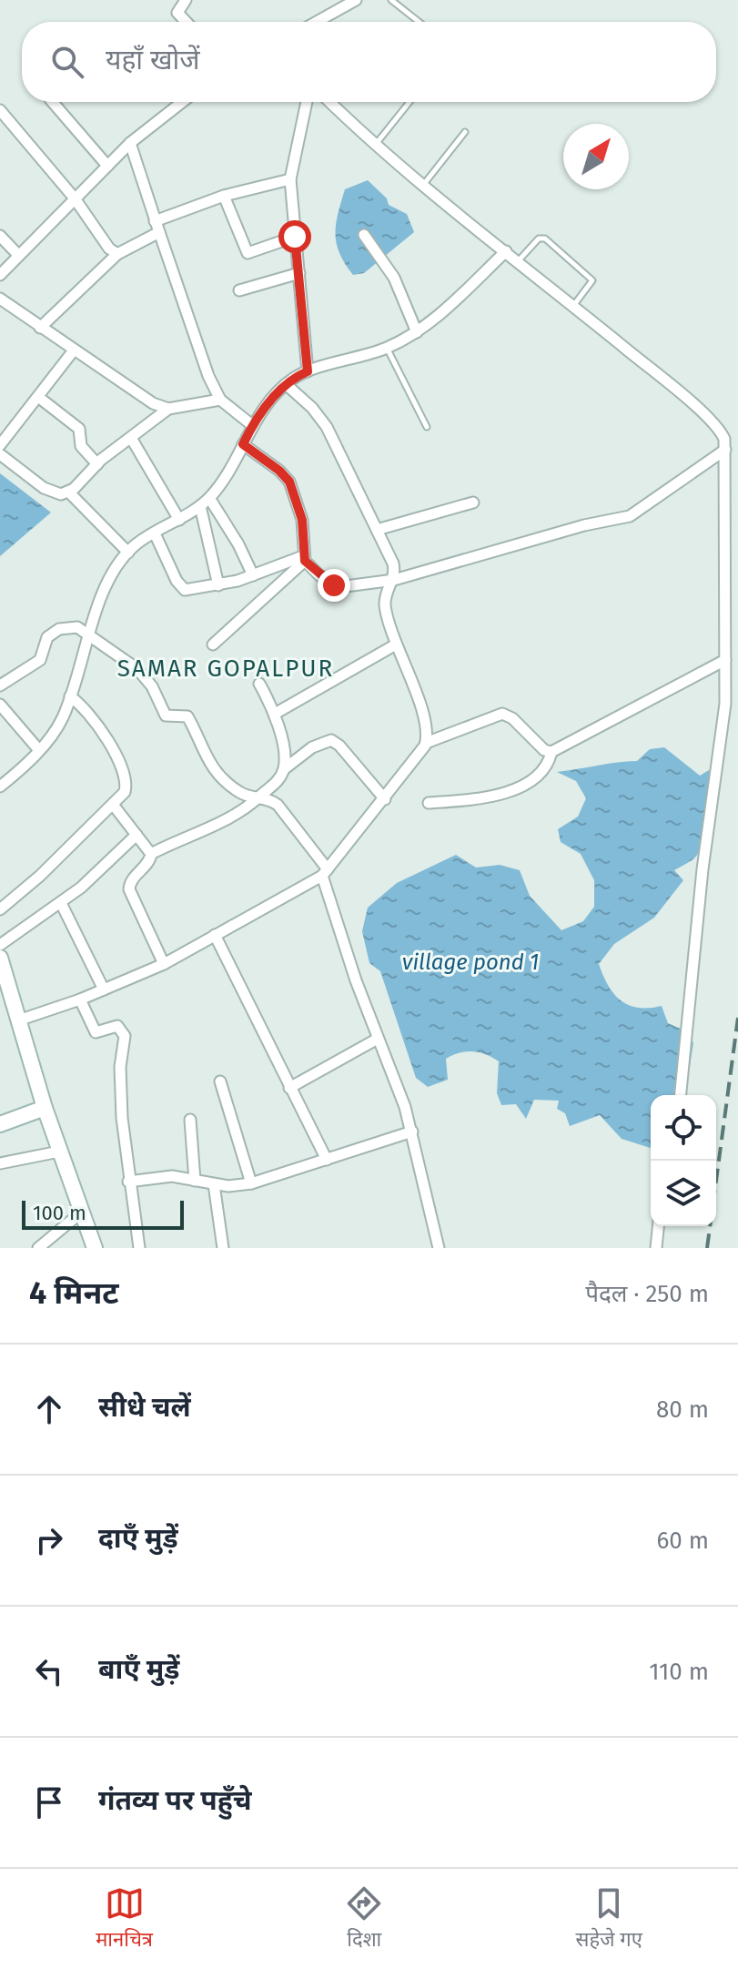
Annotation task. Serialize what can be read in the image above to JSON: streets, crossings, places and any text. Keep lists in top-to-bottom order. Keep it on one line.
{"districts":["SAMAR GOPALPUR"],"water":["village pond 1"],"scale_bar":"100 m","north":"top right","page":{"search":"यहाँ खोजें","scale":"100 m","heading":["4 मिनट","पैदल · 250 m"],"list":[["सीधे चलें","80 m"],["दाएँ मुड़ें","60 m"],["बाएँ मुड़ें","110 m"],"गंतव्य पर पहुँचे"],"nav":["मानचित्र","दिशा","सहेजे गए"]}}
